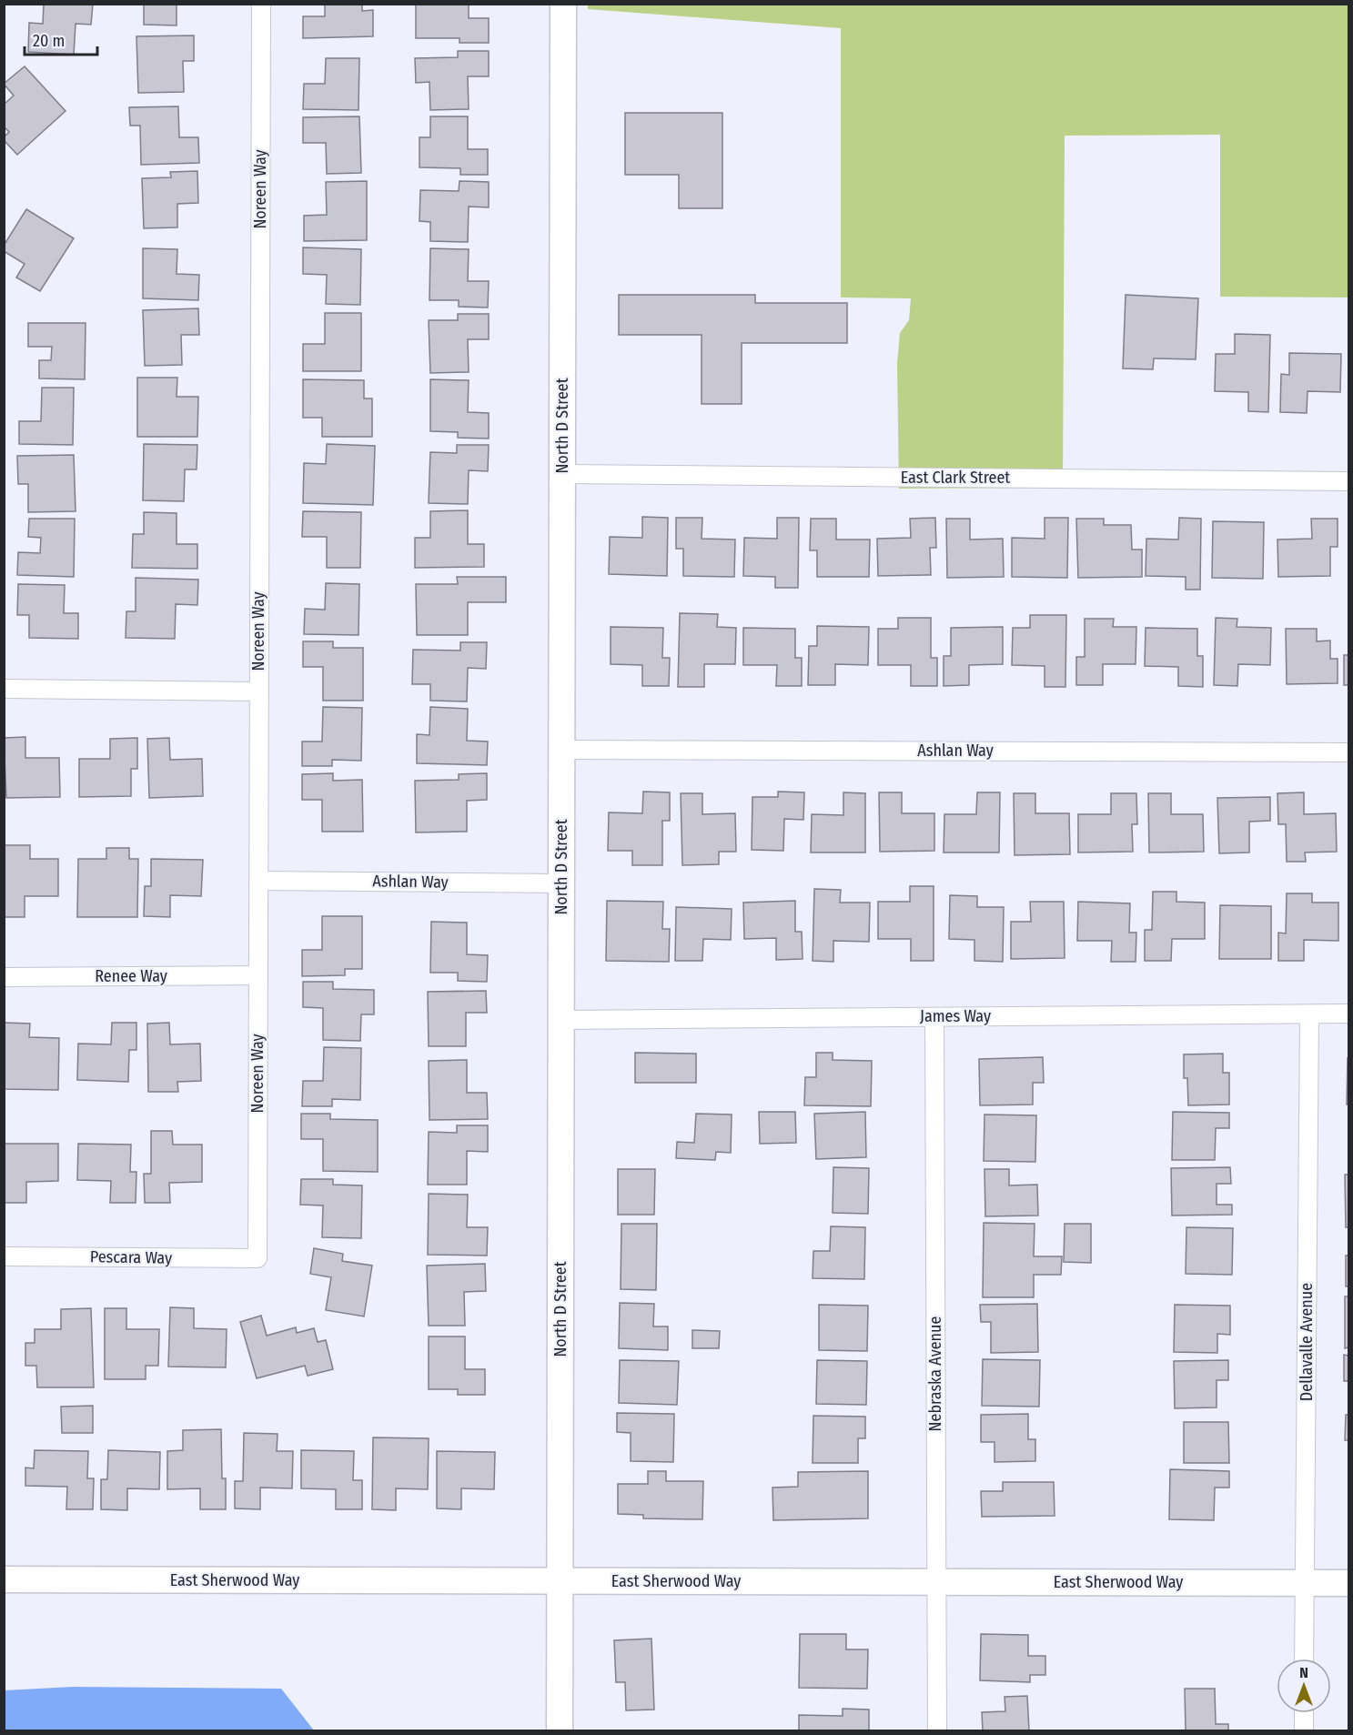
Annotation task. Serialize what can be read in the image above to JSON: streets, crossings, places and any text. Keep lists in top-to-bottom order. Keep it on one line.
{"streets":{"street":["Noreen Way","North D Street","East Clark Street","Ashlan Way","Renee Way","James Way","Pescara Way","Dellavalle Avenue","Nebraska Avenue","East Sherwood Way"]},"crossings":[["Noreen Way","Ashlan Way"],["Noreen Way","Renee Way"],["Noreen Way","Pescara Way"],["North D Street","East Clark Street"],["North D Street","Ashlan Way"],["North D Street","James Way"],["North D Street","East Sherwood Way"],["James Way","Dellavalle Avenue"],["James Way","Nebraska Avenue"],["Dellavalle Avenue","East Sherwood Way"],["Nebraska Avenue","East Sherwood Way"]],"scale_bar":"20 m","north":"top"}
